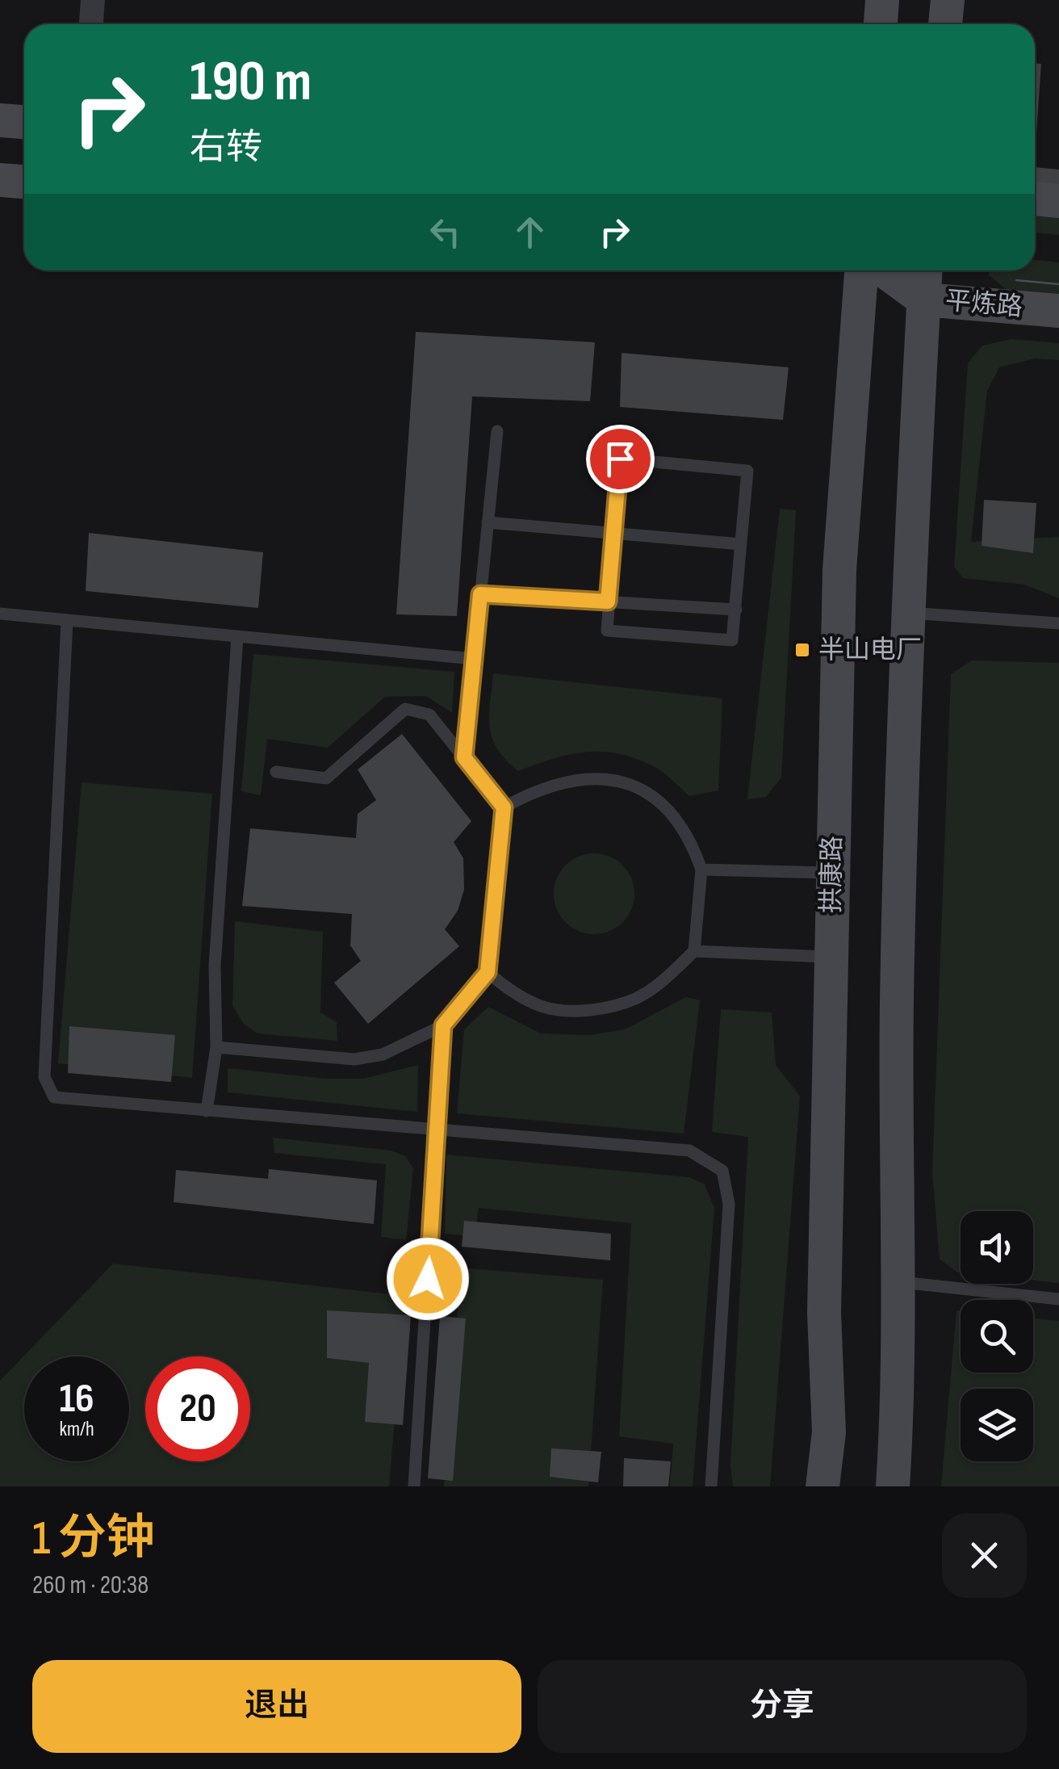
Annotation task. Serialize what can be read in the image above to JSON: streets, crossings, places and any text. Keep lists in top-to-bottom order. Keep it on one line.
{"streets":{"main road":["平炼路","拱康路"]},"places":{"transit":["半山电厂"]},"page":{"turn":["190 m","右转"],"speed":"16 km/h","limit":"20","heading":["1 分钟","260 m · 20:38"],"buttons":["退出","分享"]}}
